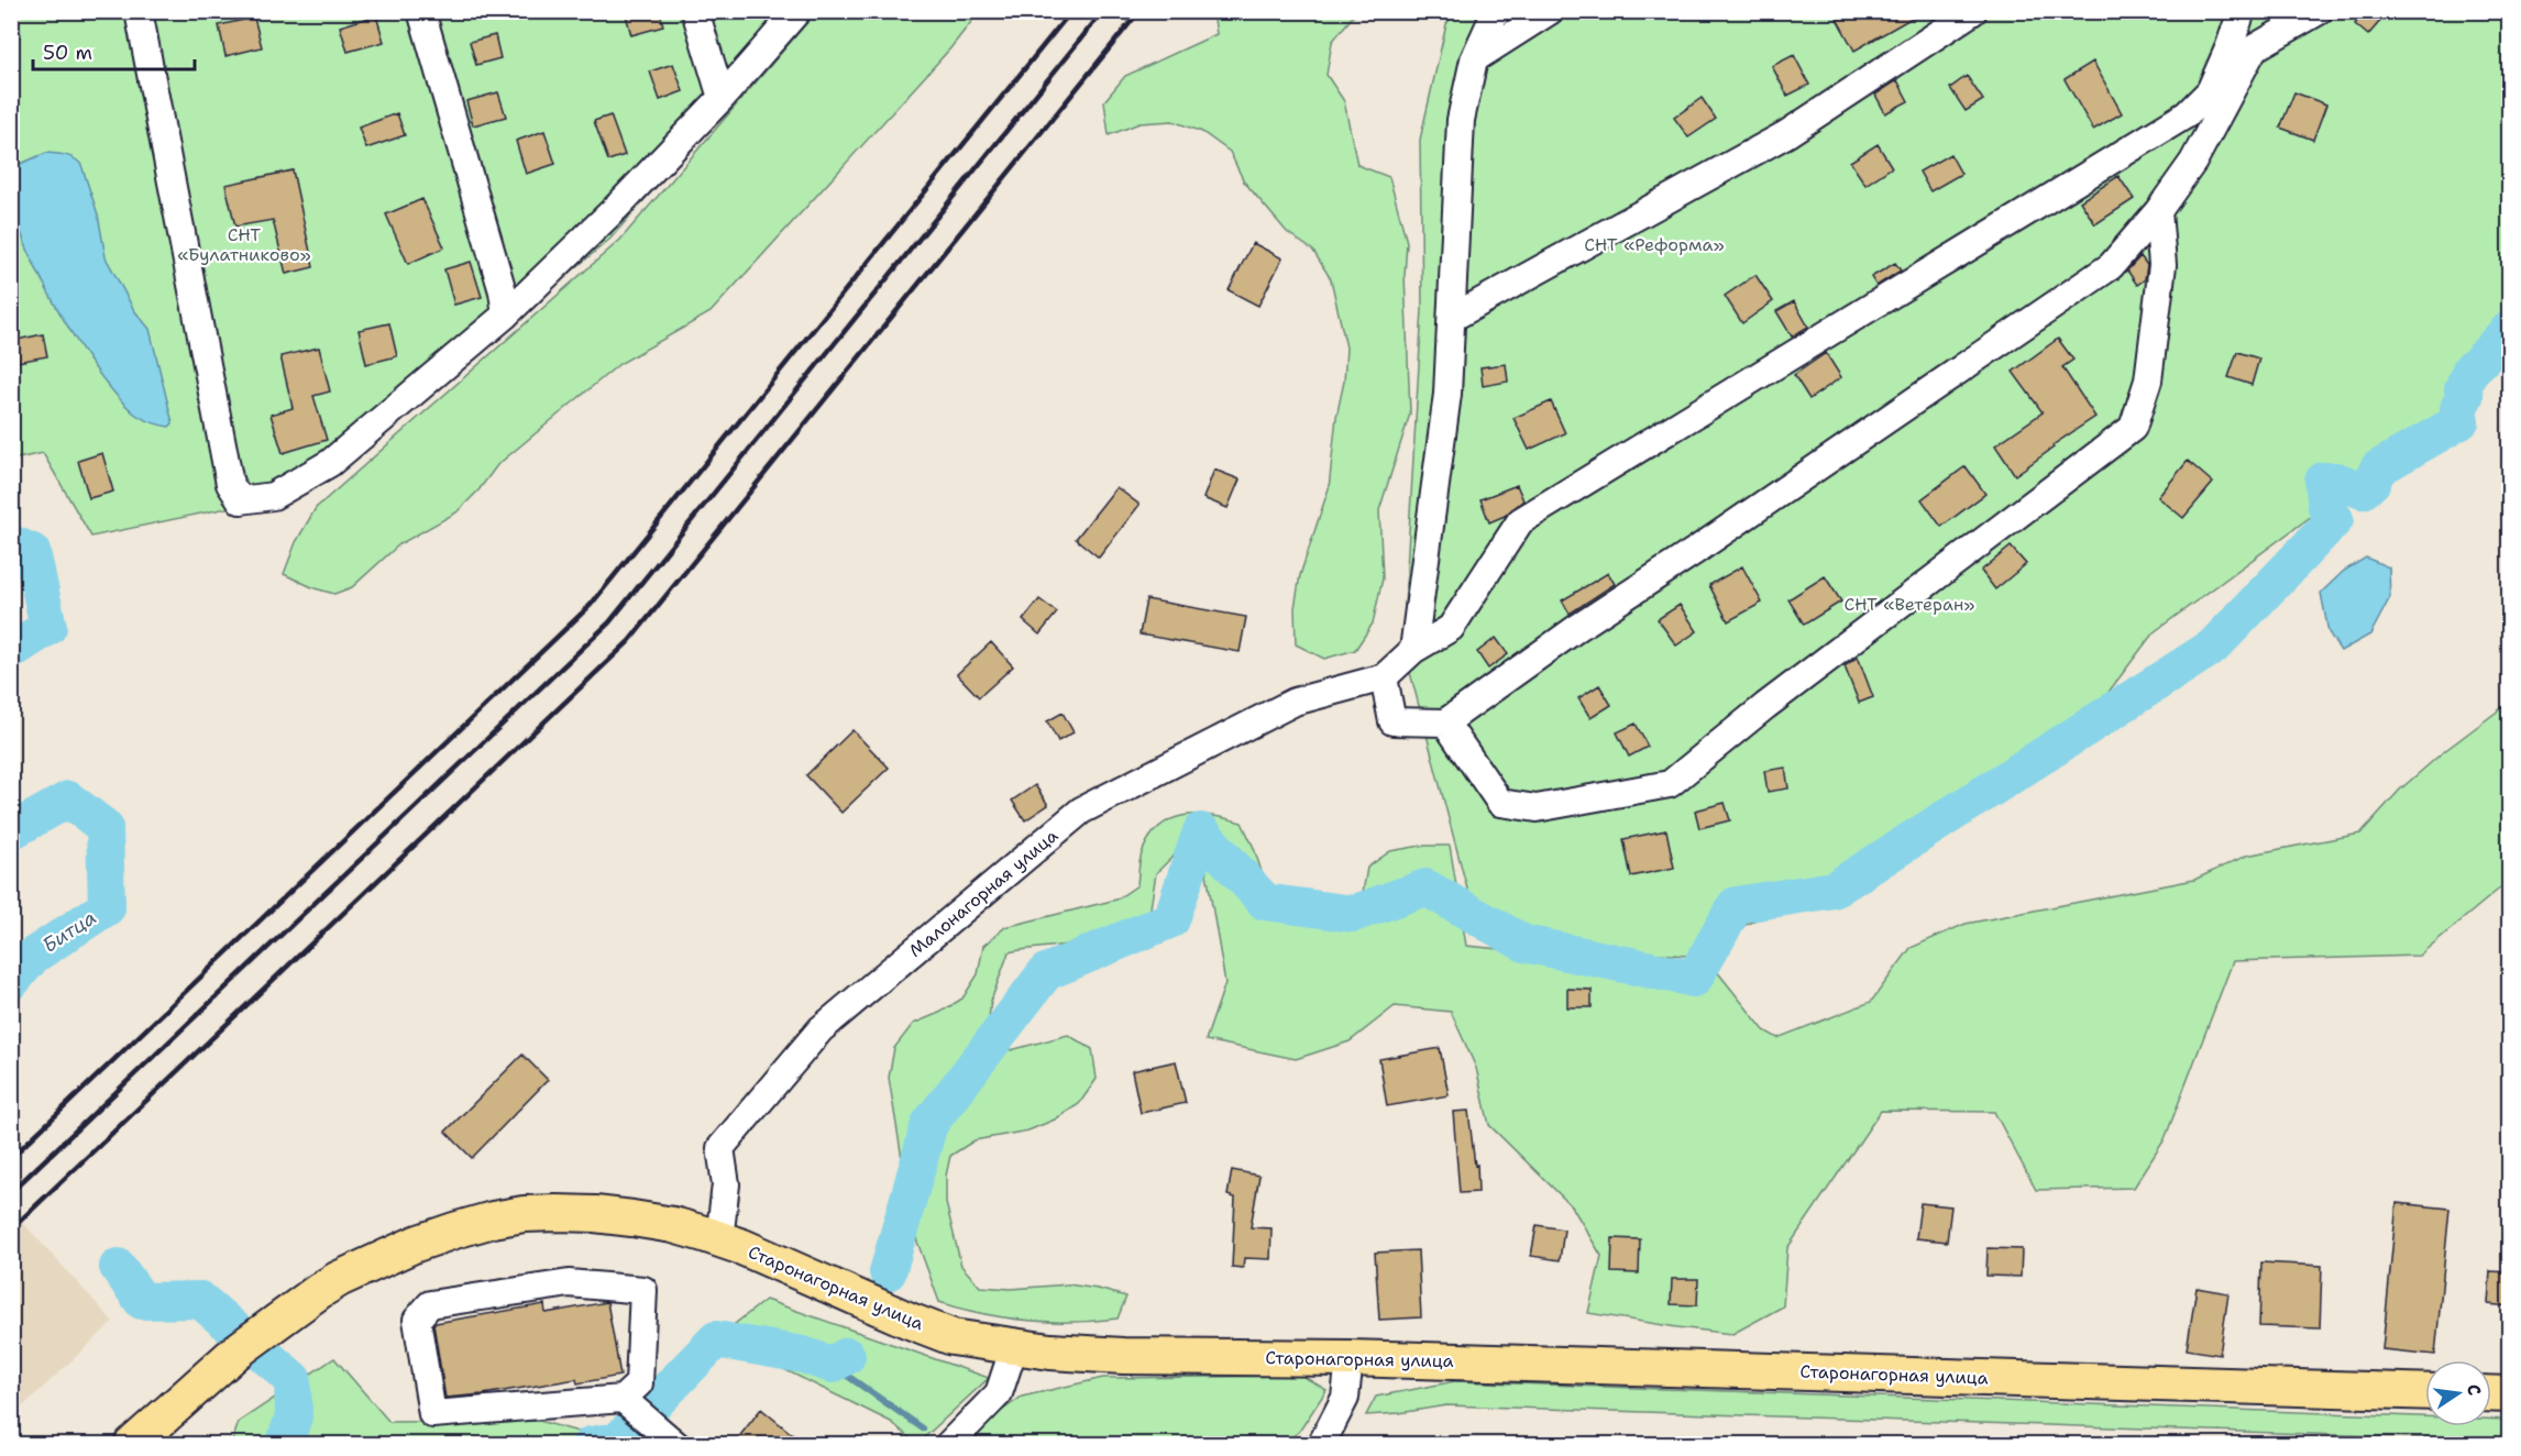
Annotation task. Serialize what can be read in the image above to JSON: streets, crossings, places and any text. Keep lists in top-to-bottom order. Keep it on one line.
{"streets":{"main road":["Старонагорная улица"],"street":["Малонагорная улица"]},"crossings":[["Малонагорная улица","Старонагорная улица"]],"water":["Битца"],"parks":["СНТ «Булатниково»","СНТ «Реформа»","СНТ «Ветеран»"],"scale_bar":"50 m","north":"right"}
